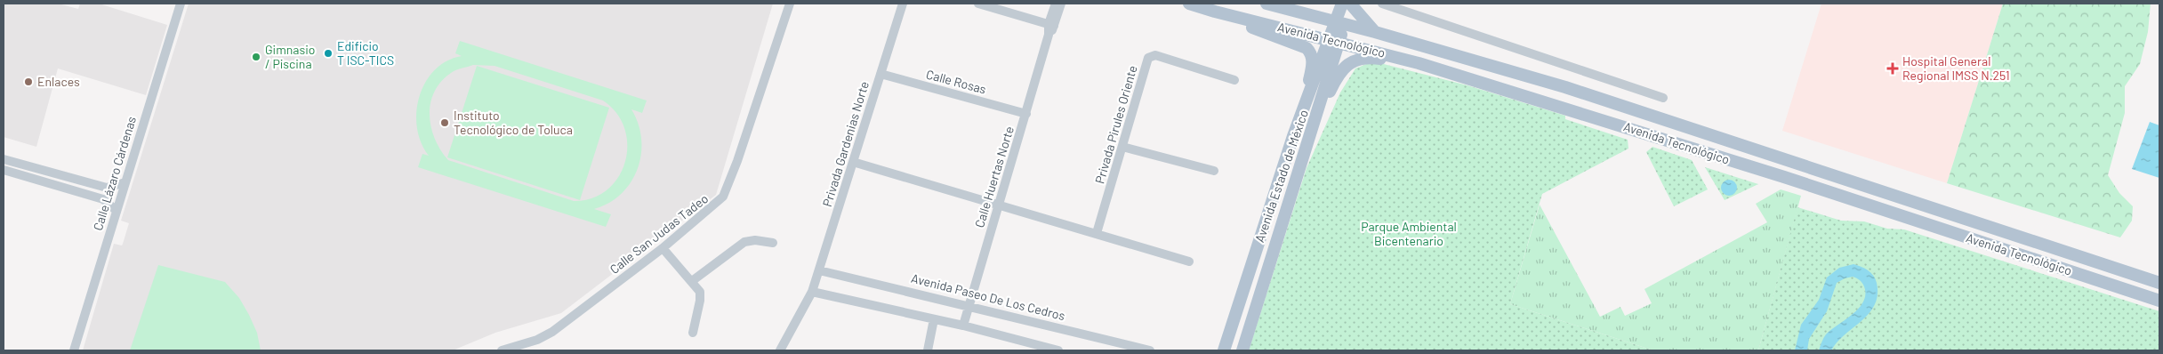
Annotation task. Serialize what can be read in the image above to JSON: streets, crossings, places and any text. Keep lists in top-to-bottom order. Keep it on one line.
{"streets":{"main road":["Avenida Tecnológico","Avenida Estado de México"],"street":["Calle Rosas","Privada Pirules Oriente","Privada Gardenias Norte","Calle Lázaro Cárdenas","Calle Huertas Norte","Calle San Judas Tadeo","Avenida Paseo De Los Cedros"]},"crossings":[["Avenida Tecnológico","Avenida Estado de México"],["Calle Rosas","Privada Gardenias Norte"],["Calle Rosas","Calle Huertas Norte"],["Privada Gardenias Norte","Avenida Paseo De Los Cedros"],["Calle Huertas Norte","Avenida Paseo De Los Cedros"]],"parks":["Parque Ambiental Bicentenario"],"places":{"other":["Edificio T ISC-TICS","Gimnasio / Piscina","Enlaces","Instituto Tecnológico de Toluca"],"health":["Hospital General Regional IMSS N.251"]}}
